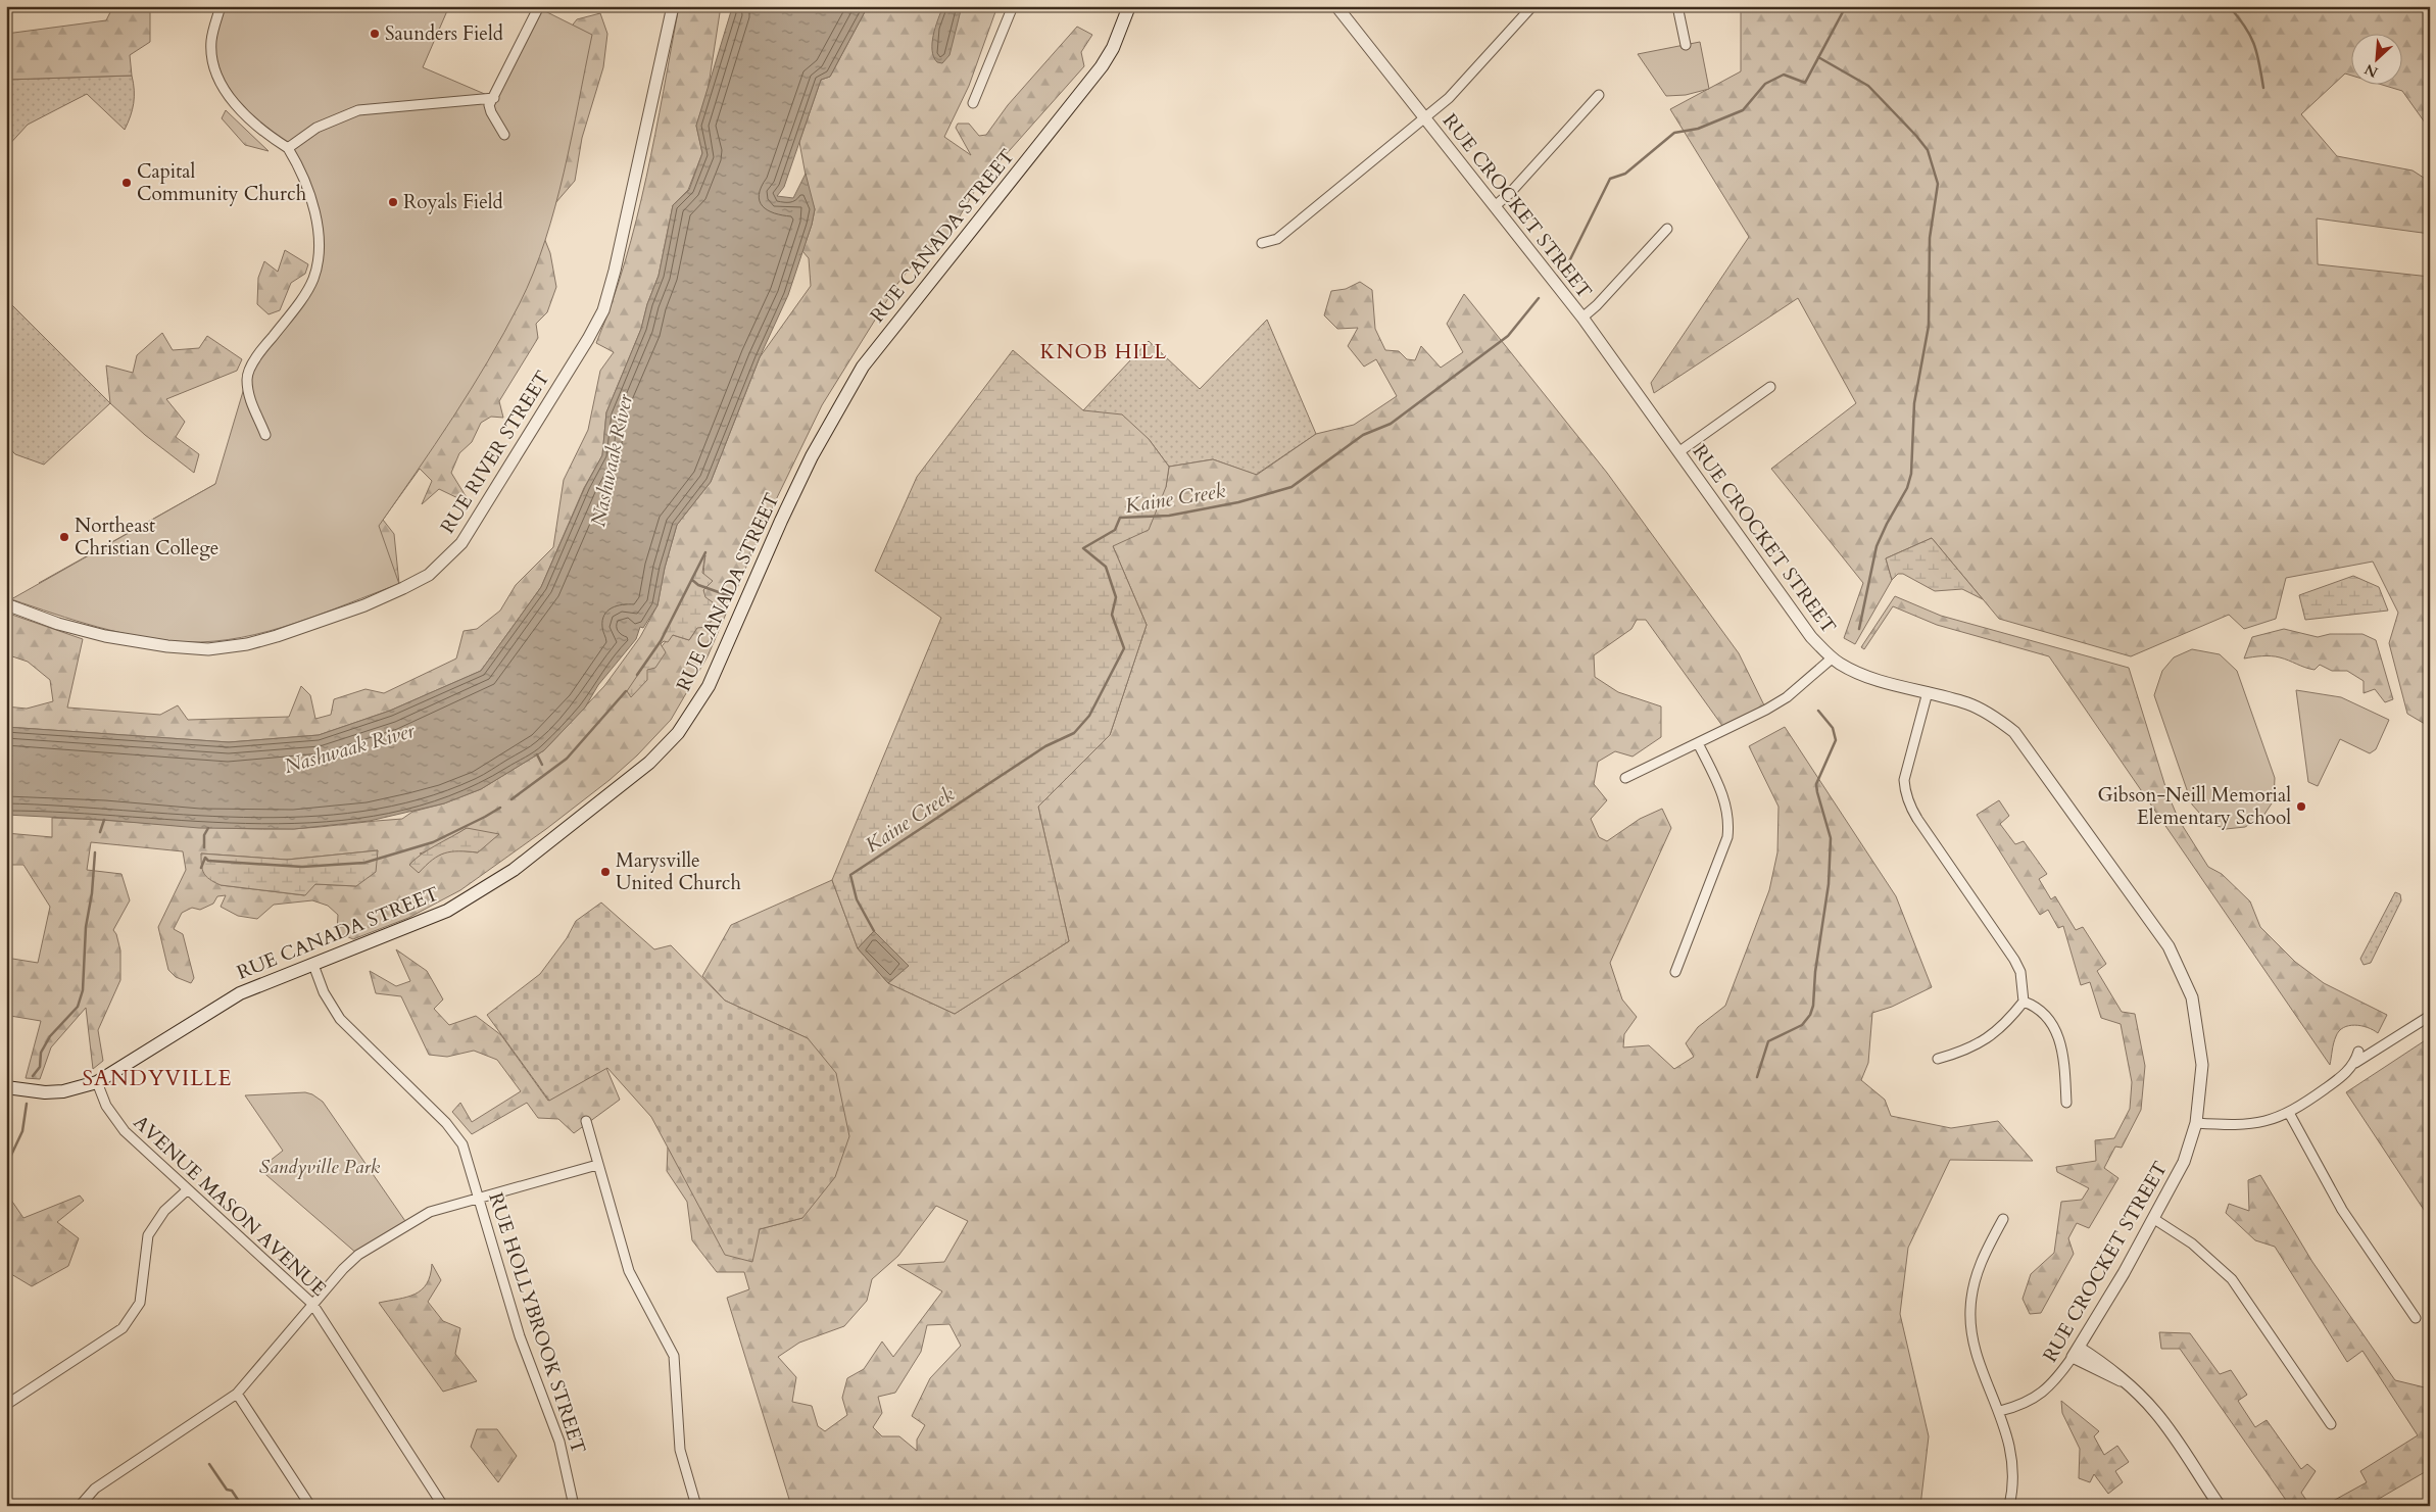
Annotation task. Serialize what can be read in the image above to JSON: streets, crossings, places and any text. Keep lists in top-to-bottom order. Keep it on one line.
{"streets":{"main road":["RUE CANADA STREET"],"street":["RUE CROCKET STREET","RUE RIVER STREET","AVENUE MASON AVENUE","RUE HOLLYBROOK STREET"]},"crossings":[["RUE CANADA STREET","AVENUE MASON AVENUE"],["RUE CANADA STREET","RUE HOLLYBROOK STREET"]],"districts":["KNOB HILL","SANDYVILLE"],"water":["Nashwaak River","Kaine Creek"],"parks":["Sandyville Park"],"places":["Saunders Field","Capital Community Church","Royals Field","Northeast Christian College","Gibson-Neill Memorial Elementary School","Marysville United Church"],"north":"bottom left"}
